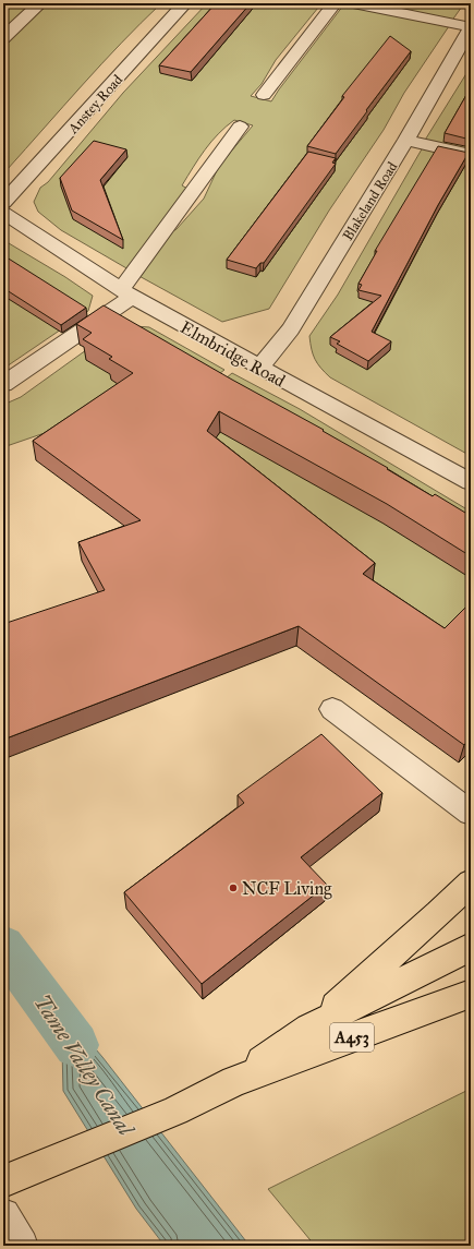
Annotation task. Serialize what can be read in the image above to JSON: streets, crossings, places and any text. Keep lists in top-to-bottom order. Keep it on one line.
{"streets":{"main road":["A453"],"street":["Anstey Road","Blakeland Road","Elmbridge Road"]},"crossings":[["Blakeland Road","Elmbridge Road"]],"water":["Tame Valley Canal"],"places":["NCF Living"]}
